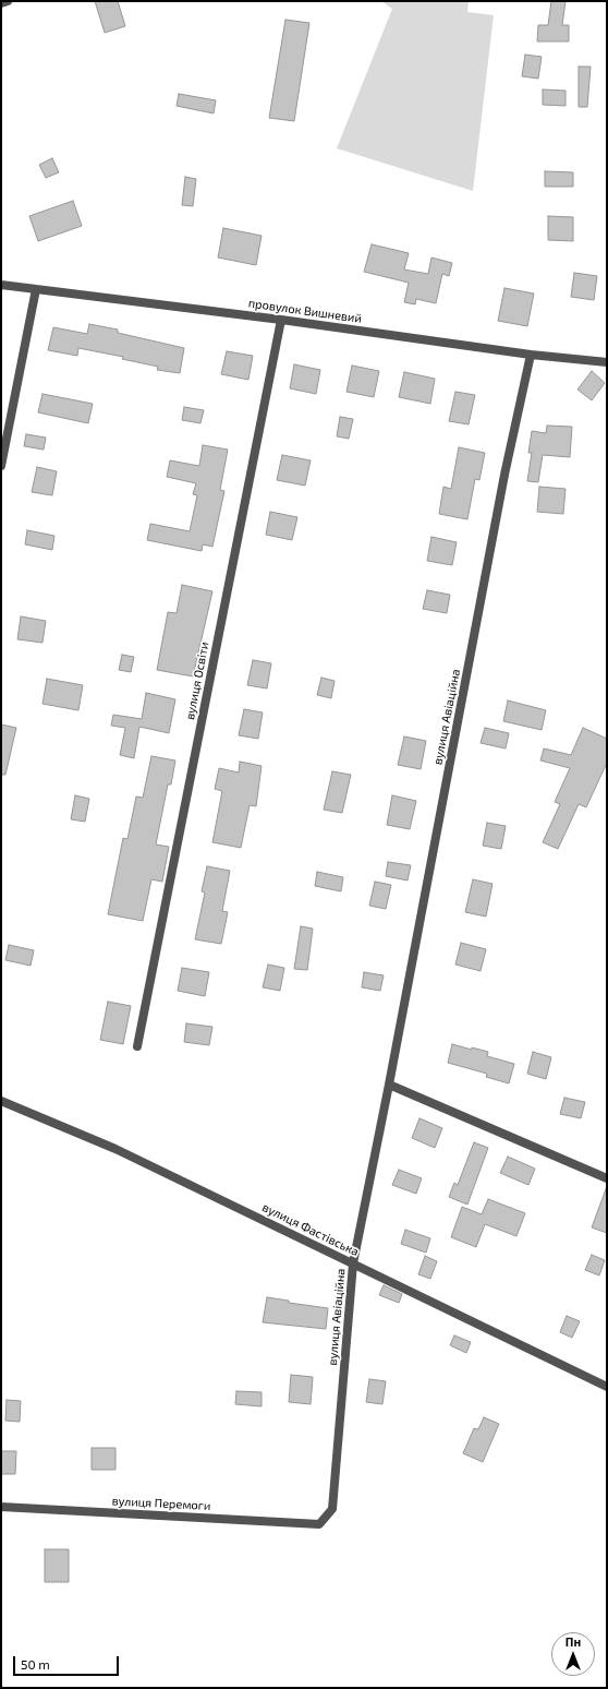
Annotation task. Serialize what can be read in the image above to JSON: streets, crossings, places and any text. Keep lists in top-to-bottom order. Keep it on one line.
{"streets":{"street":["провулок Вишневий","вулиця Освіти","вулиця Авіаційна","вулиця Фастівська","вулиця Перемоги"]},"crossings":[["провулок Вишневий","вулиця Освіти"],["провулок Вишневий","вулиця Авіаційна"],["вулиця Авіаційна","вулиця Фастівська"],["вулиця Авіаційна","вулиця Перемоги"]],"scale_bar":"50 m","north":"top"}
